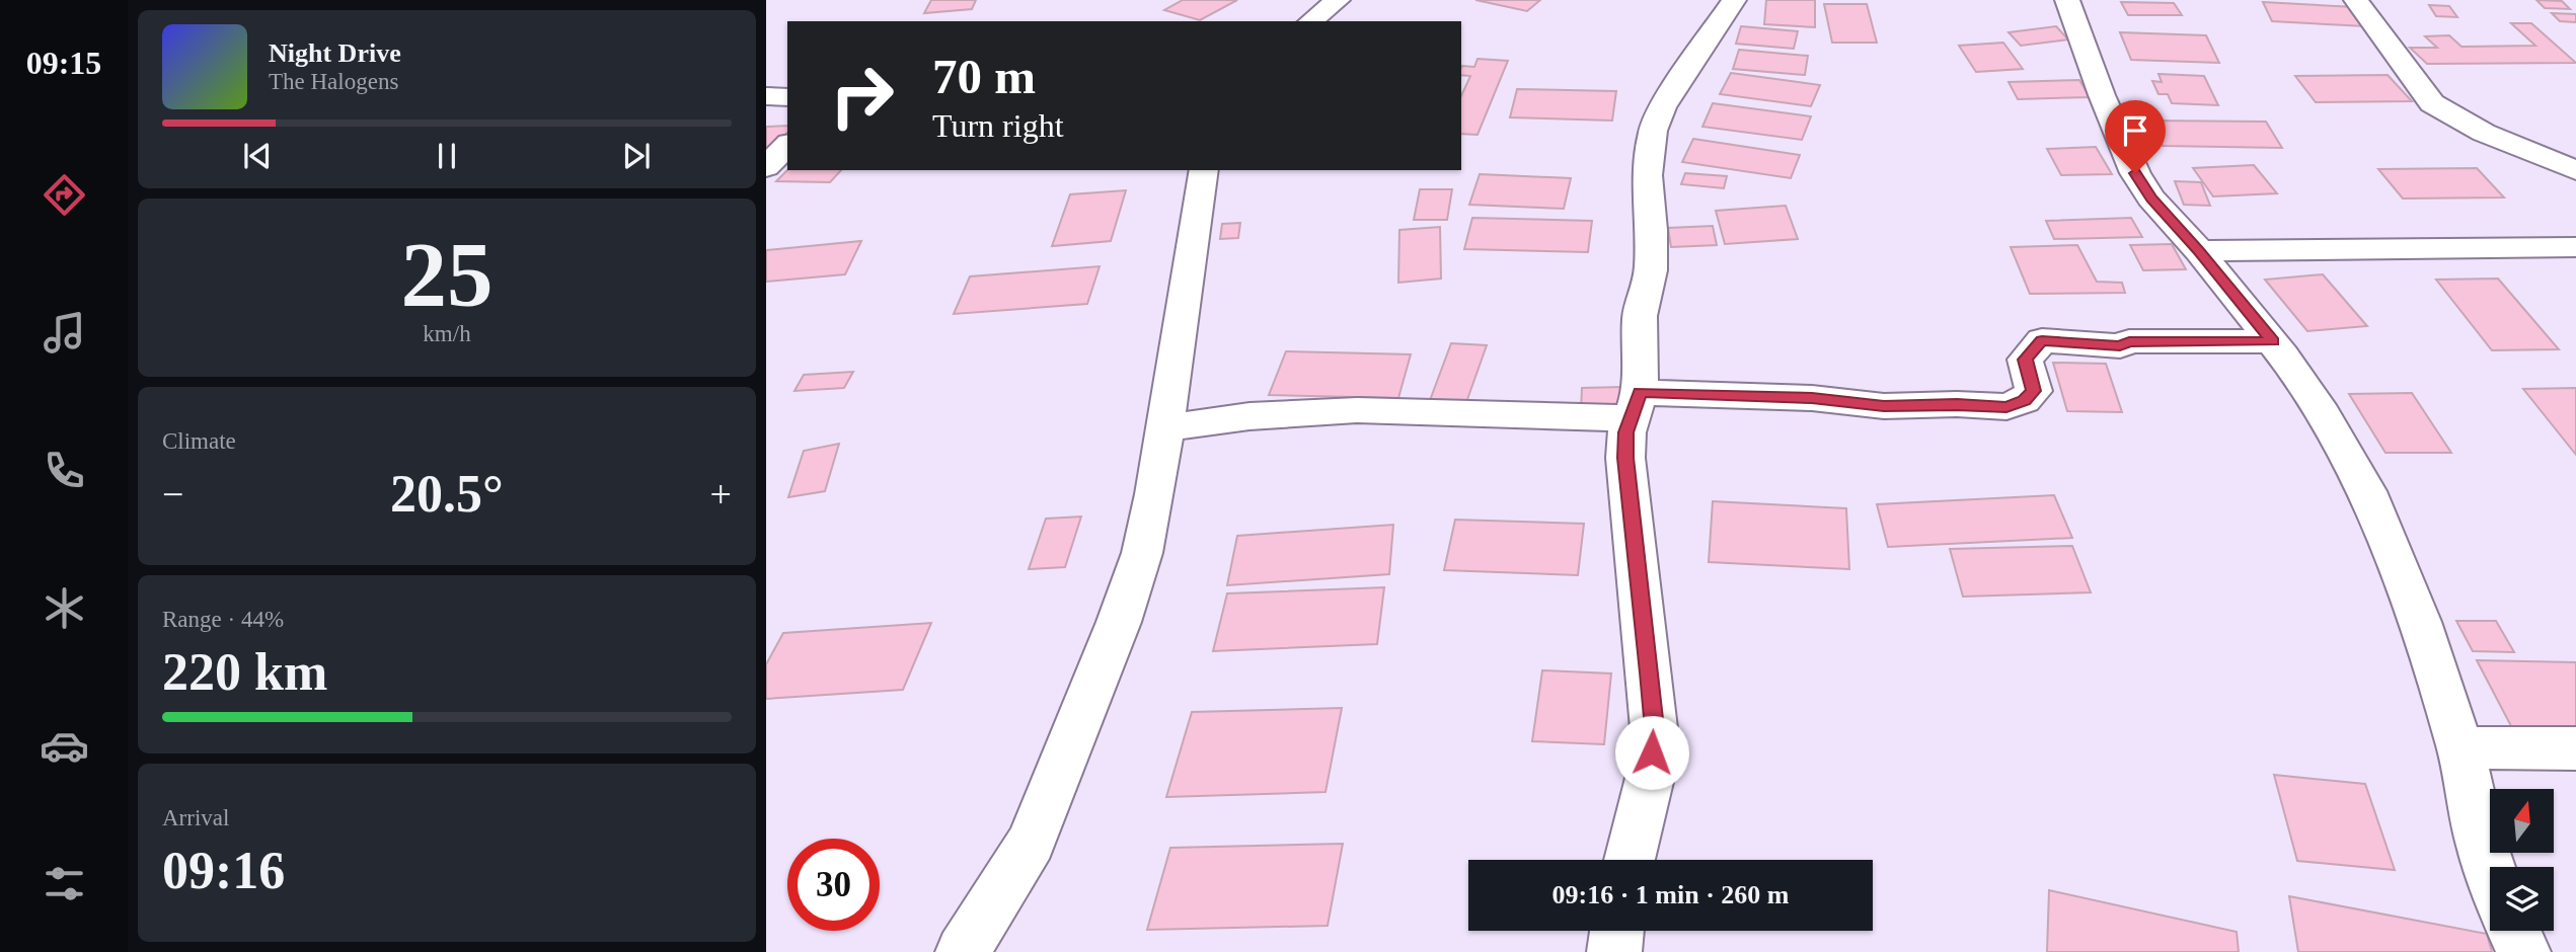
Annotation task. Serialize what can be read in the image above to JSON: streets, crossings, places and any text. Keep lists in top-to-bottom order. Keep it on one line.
{"north":"top","page":{"tabs":"09:15","turn":["70 m","Turn right"],"song":["Night Drive","The Halogens"],"tile":[["25","km/h"],"Climate",["Range · 44%","220 km"],["Arrival","09:16"]],"heat":["−","20.5°","+"],"limit":"30","trip":"09:16 · 1 min · 260 m"}}
